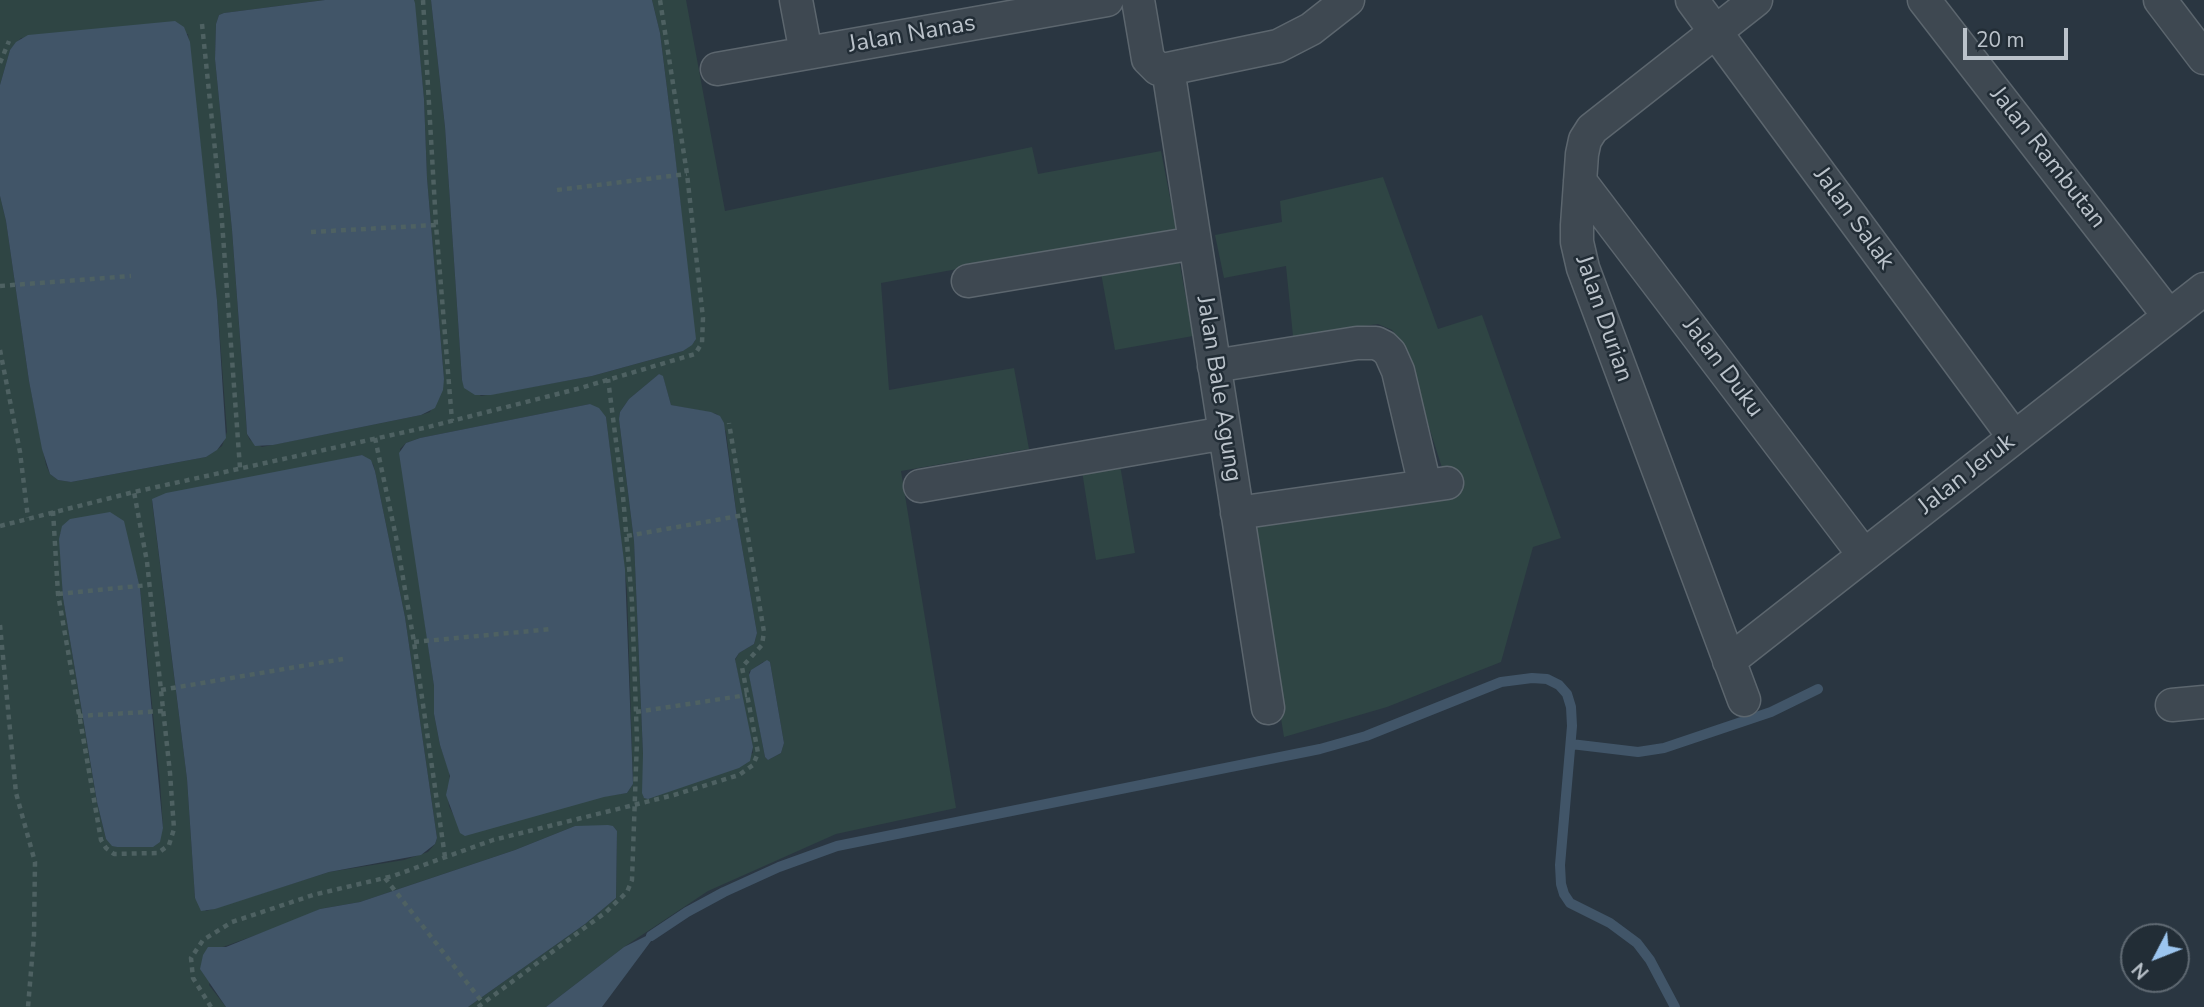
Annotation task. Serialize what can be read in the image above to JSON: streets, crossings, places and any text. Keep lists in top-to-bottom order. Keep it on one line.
{"streets":{"street":["Jalan Nanas","Jalan Rambutan","Jalan Salak","Jalan Durian","Jalan Duku","Jalan Bale Agung","Jalan Jeruk"]},"crossings":[["Jalan Rambutan","Jalan Jeruk"],["Jalan Salak","Jalan Durian"],["Jalan Salak","Jalan Jeruk"],["Jalan Durian","Jalan Duku"],["Jalan Durian","Jalan Jeruk"],["Jalan Duku","Jalan Jeruk"]],"scale_bar":"20 m","north":"bottom left"}
